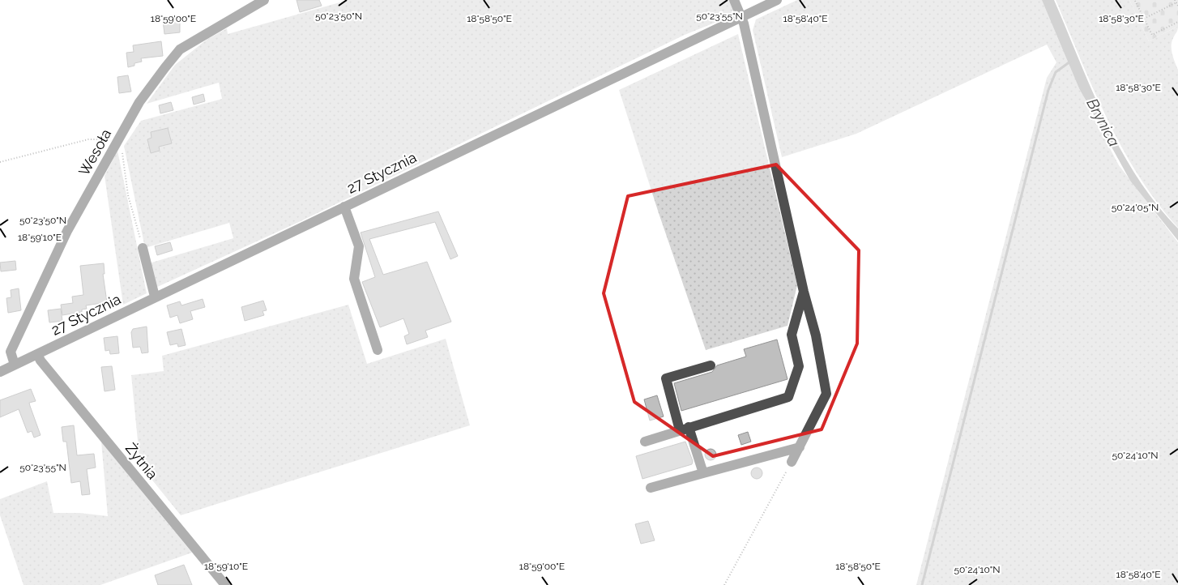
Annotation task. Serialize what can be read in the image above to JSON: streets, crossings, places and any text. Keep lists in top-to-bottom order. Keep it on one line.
{"streets":{"street":["Wesoła","27 Stycznia","Żytnia"]},"crossings":[["Wesoła","27 Stycznia"],["27 Stycznia","Żytnia"]],"water":["Brynica"],"coordinates":["50°23'50\"N","50°23'55\"N","18°58'30\"E","18°59'00\"E","18°58'50\"E","18°58'40\"E","50°24'05\"N","18°59'10\"E","50°24'10\"N"]}
